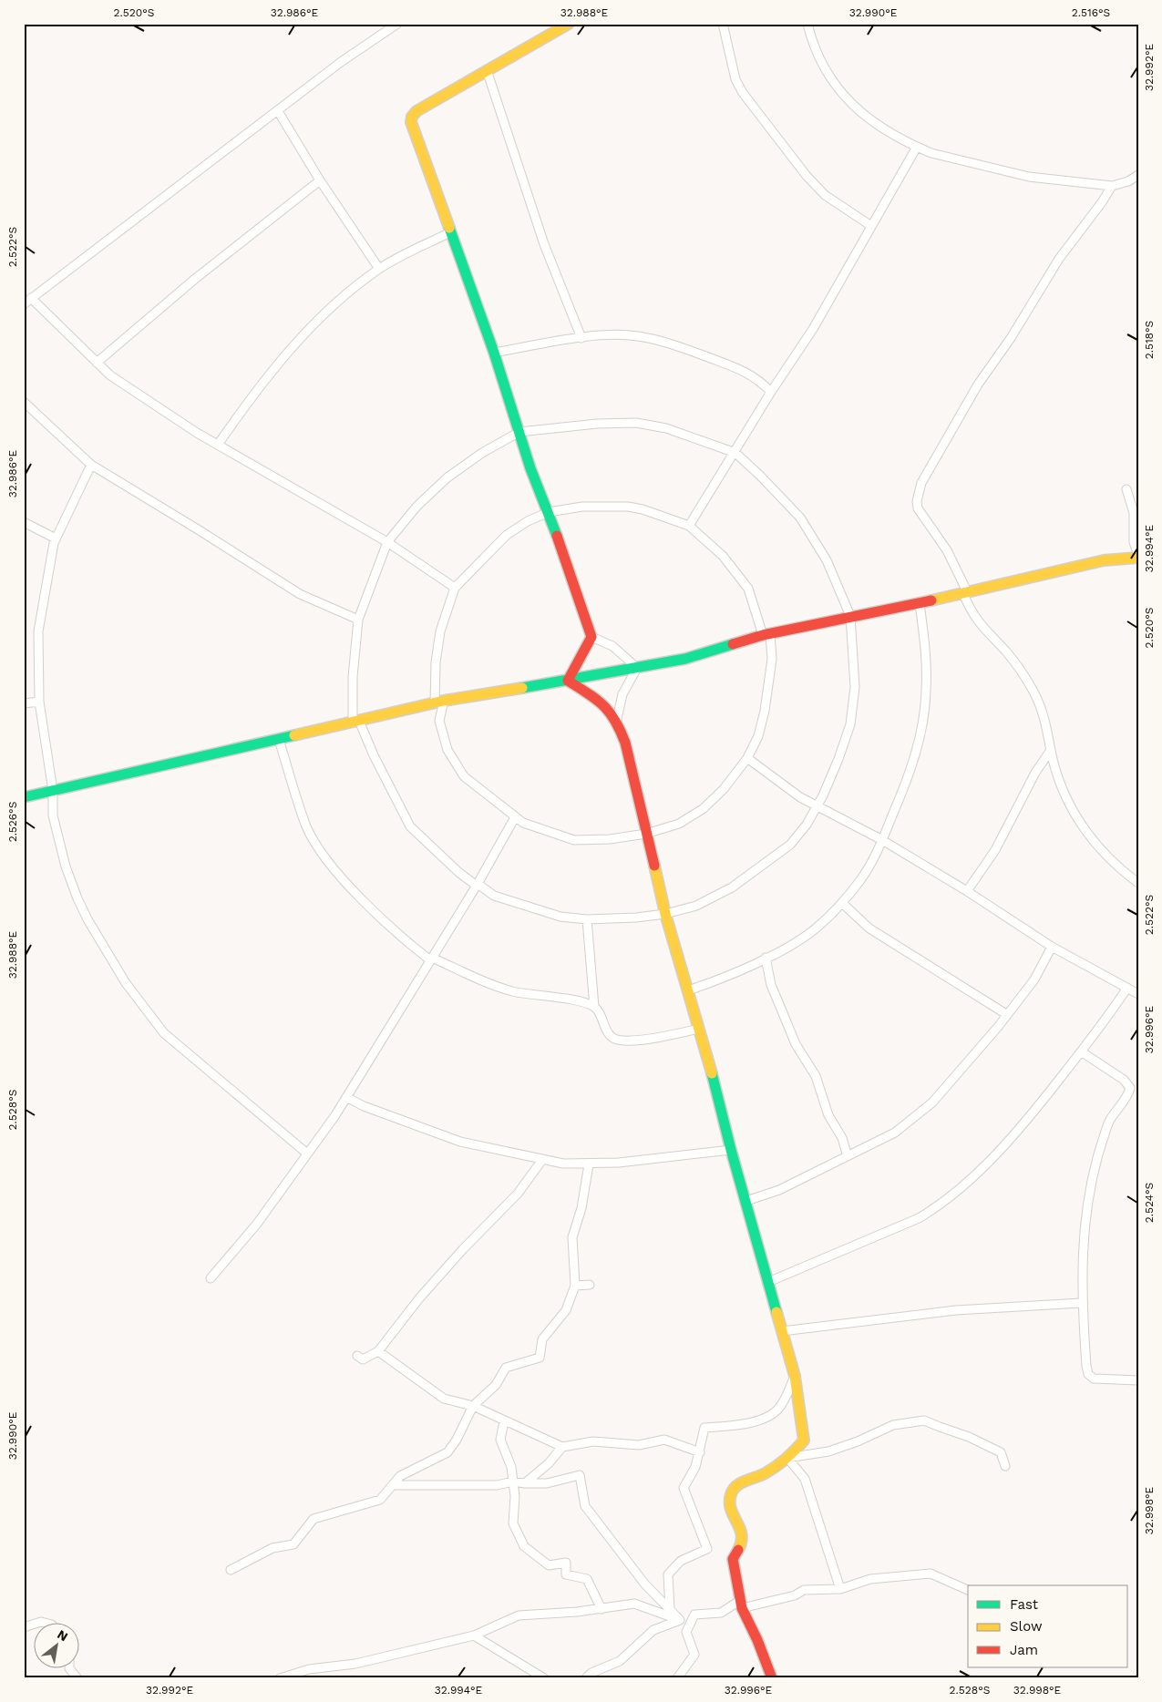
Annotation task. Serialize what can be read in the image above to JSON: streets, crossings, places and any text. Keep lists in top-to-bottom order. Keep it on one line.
{"legend":["Fast","Slow","Jam"],"north":"top right","coordinates":["2.520°S","32.986°E","32.988°E","32.990°E","2.516°S","32.992°E","2.522°S","2.518°S","32.994°E","2.526°S","32.996°E","2.528°S","2.524°S","32.998°E"]}
